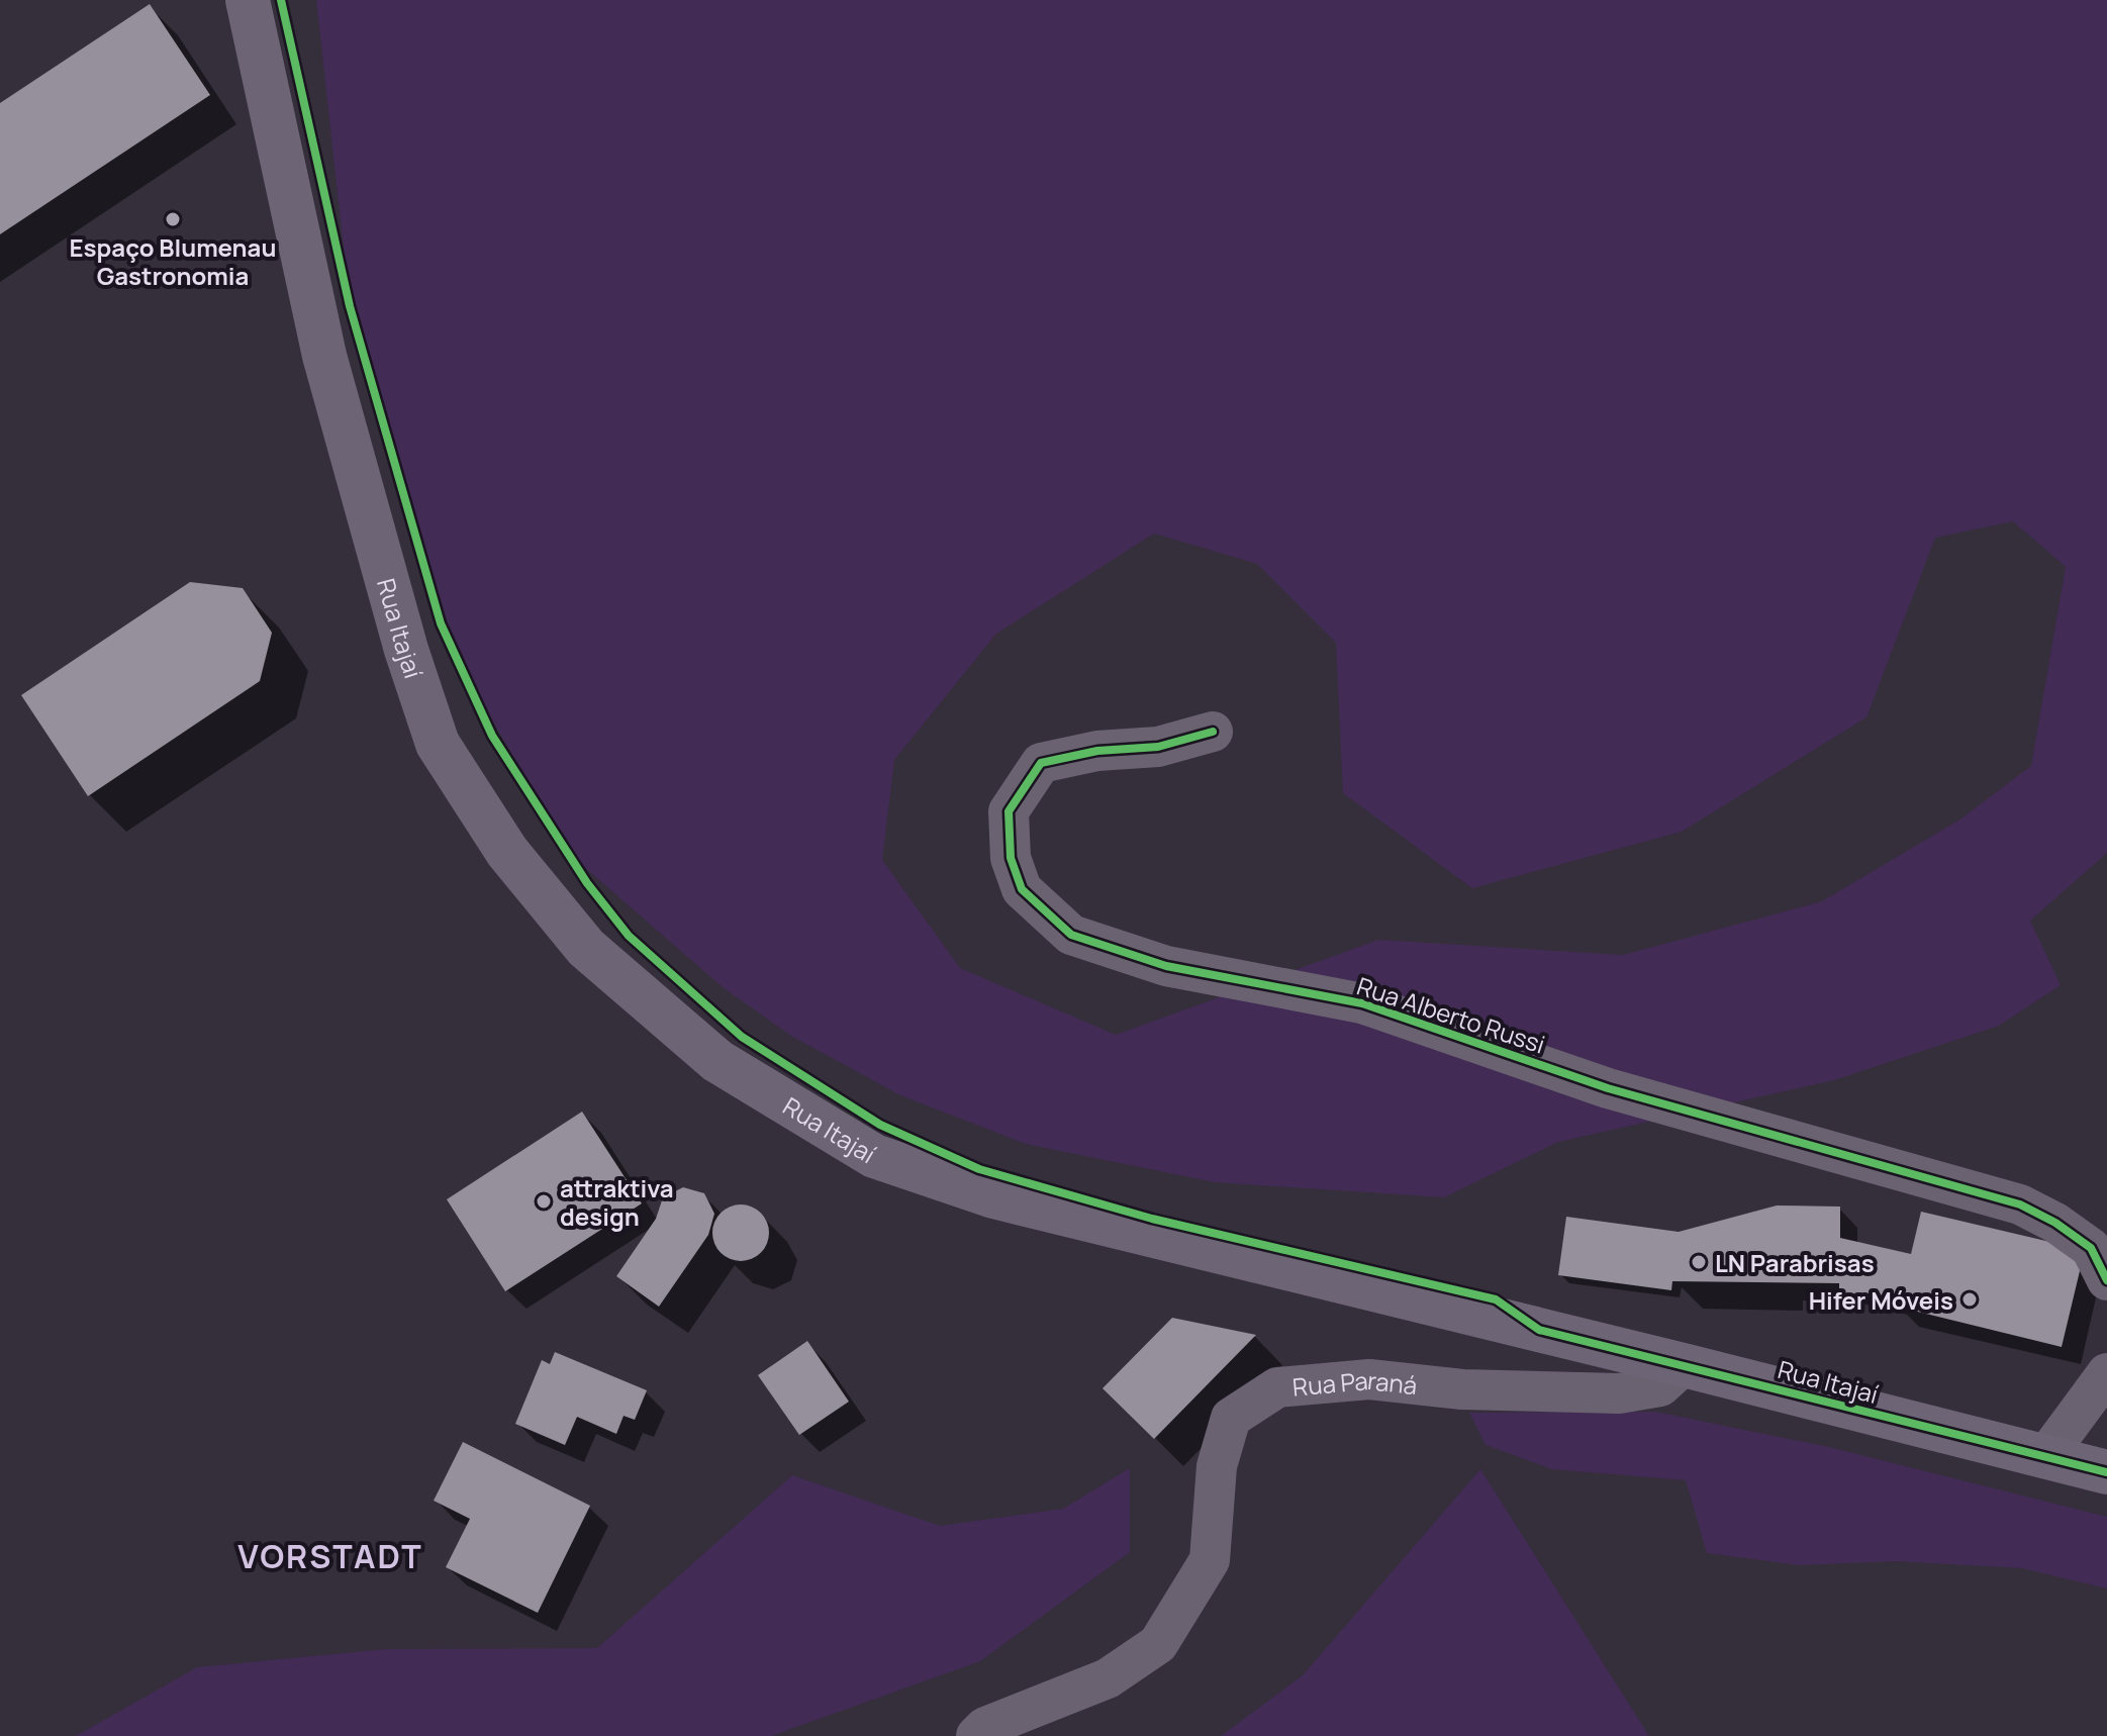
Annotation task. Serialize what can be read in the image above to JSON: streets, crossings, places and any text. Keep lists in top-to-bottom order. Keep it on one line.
{"streets":{"main road":["Rua Itajaí"],"street":["Rua Alberto Russi","Rua Paraná"]},"crossings":[["Rua Itajaí","Rua Paraná"]],"districts":["VORSTADT"],"places":["Espaço Blumenau Gastronomia","attraktiva design","LN Parabrisas","Hifer Móveis"]}
